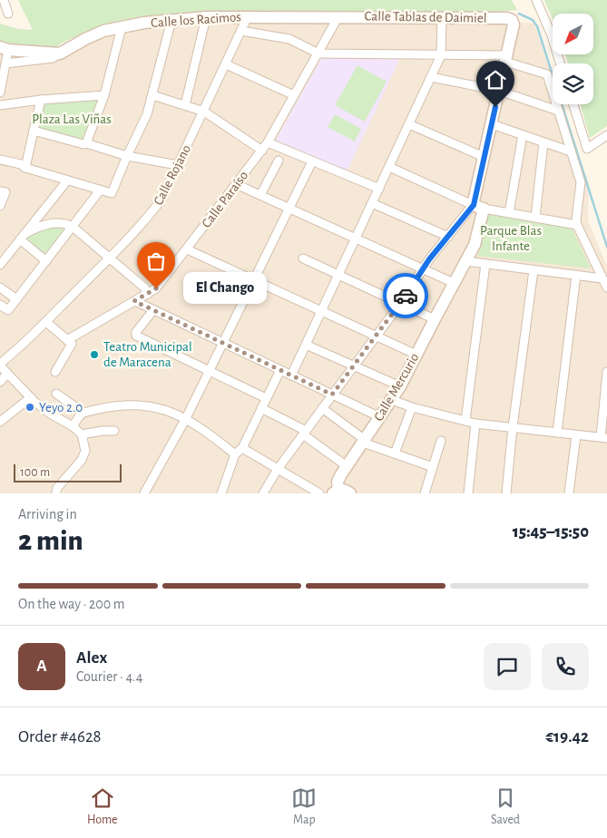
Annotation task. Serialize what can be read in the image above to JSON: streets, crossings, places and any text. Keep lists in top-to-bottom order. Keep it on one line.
{"streets":{"street":["Calle Tablas de Daimiel","Calle los Racimos","Calle Rojano","Calle Paraíso","Calle Mercurio"]},"crossings":[["Calle Tablas de Daimiel","Calle los Racimos"],["Calle Tablas de Daimiel","Calle Paraíso"],["Calle Tablas de Daimiel","Calle Mercurio"],["Calle los Racimos","Calle Rojano"],["Calle los Racimos","Calle Paraíso"]],"parks":["Plaza Las Viñas","Parque Blas Infante"],"places":["El Chango","Teatro Municipal de Maracena","Yeyo 2.0"],"scale_bar":"100 m","north":"bottom left","page":{"bubble":"El Chango","scale":"100 m","heading":["2 min","Arriving in","15:45–15:50"],"panel":["Alex","Courier · 4.4","Order #4628","€19.42"],"bar":"On the way · 200 m","round":"A","tabs":["Home","Map","Saved"]}}
